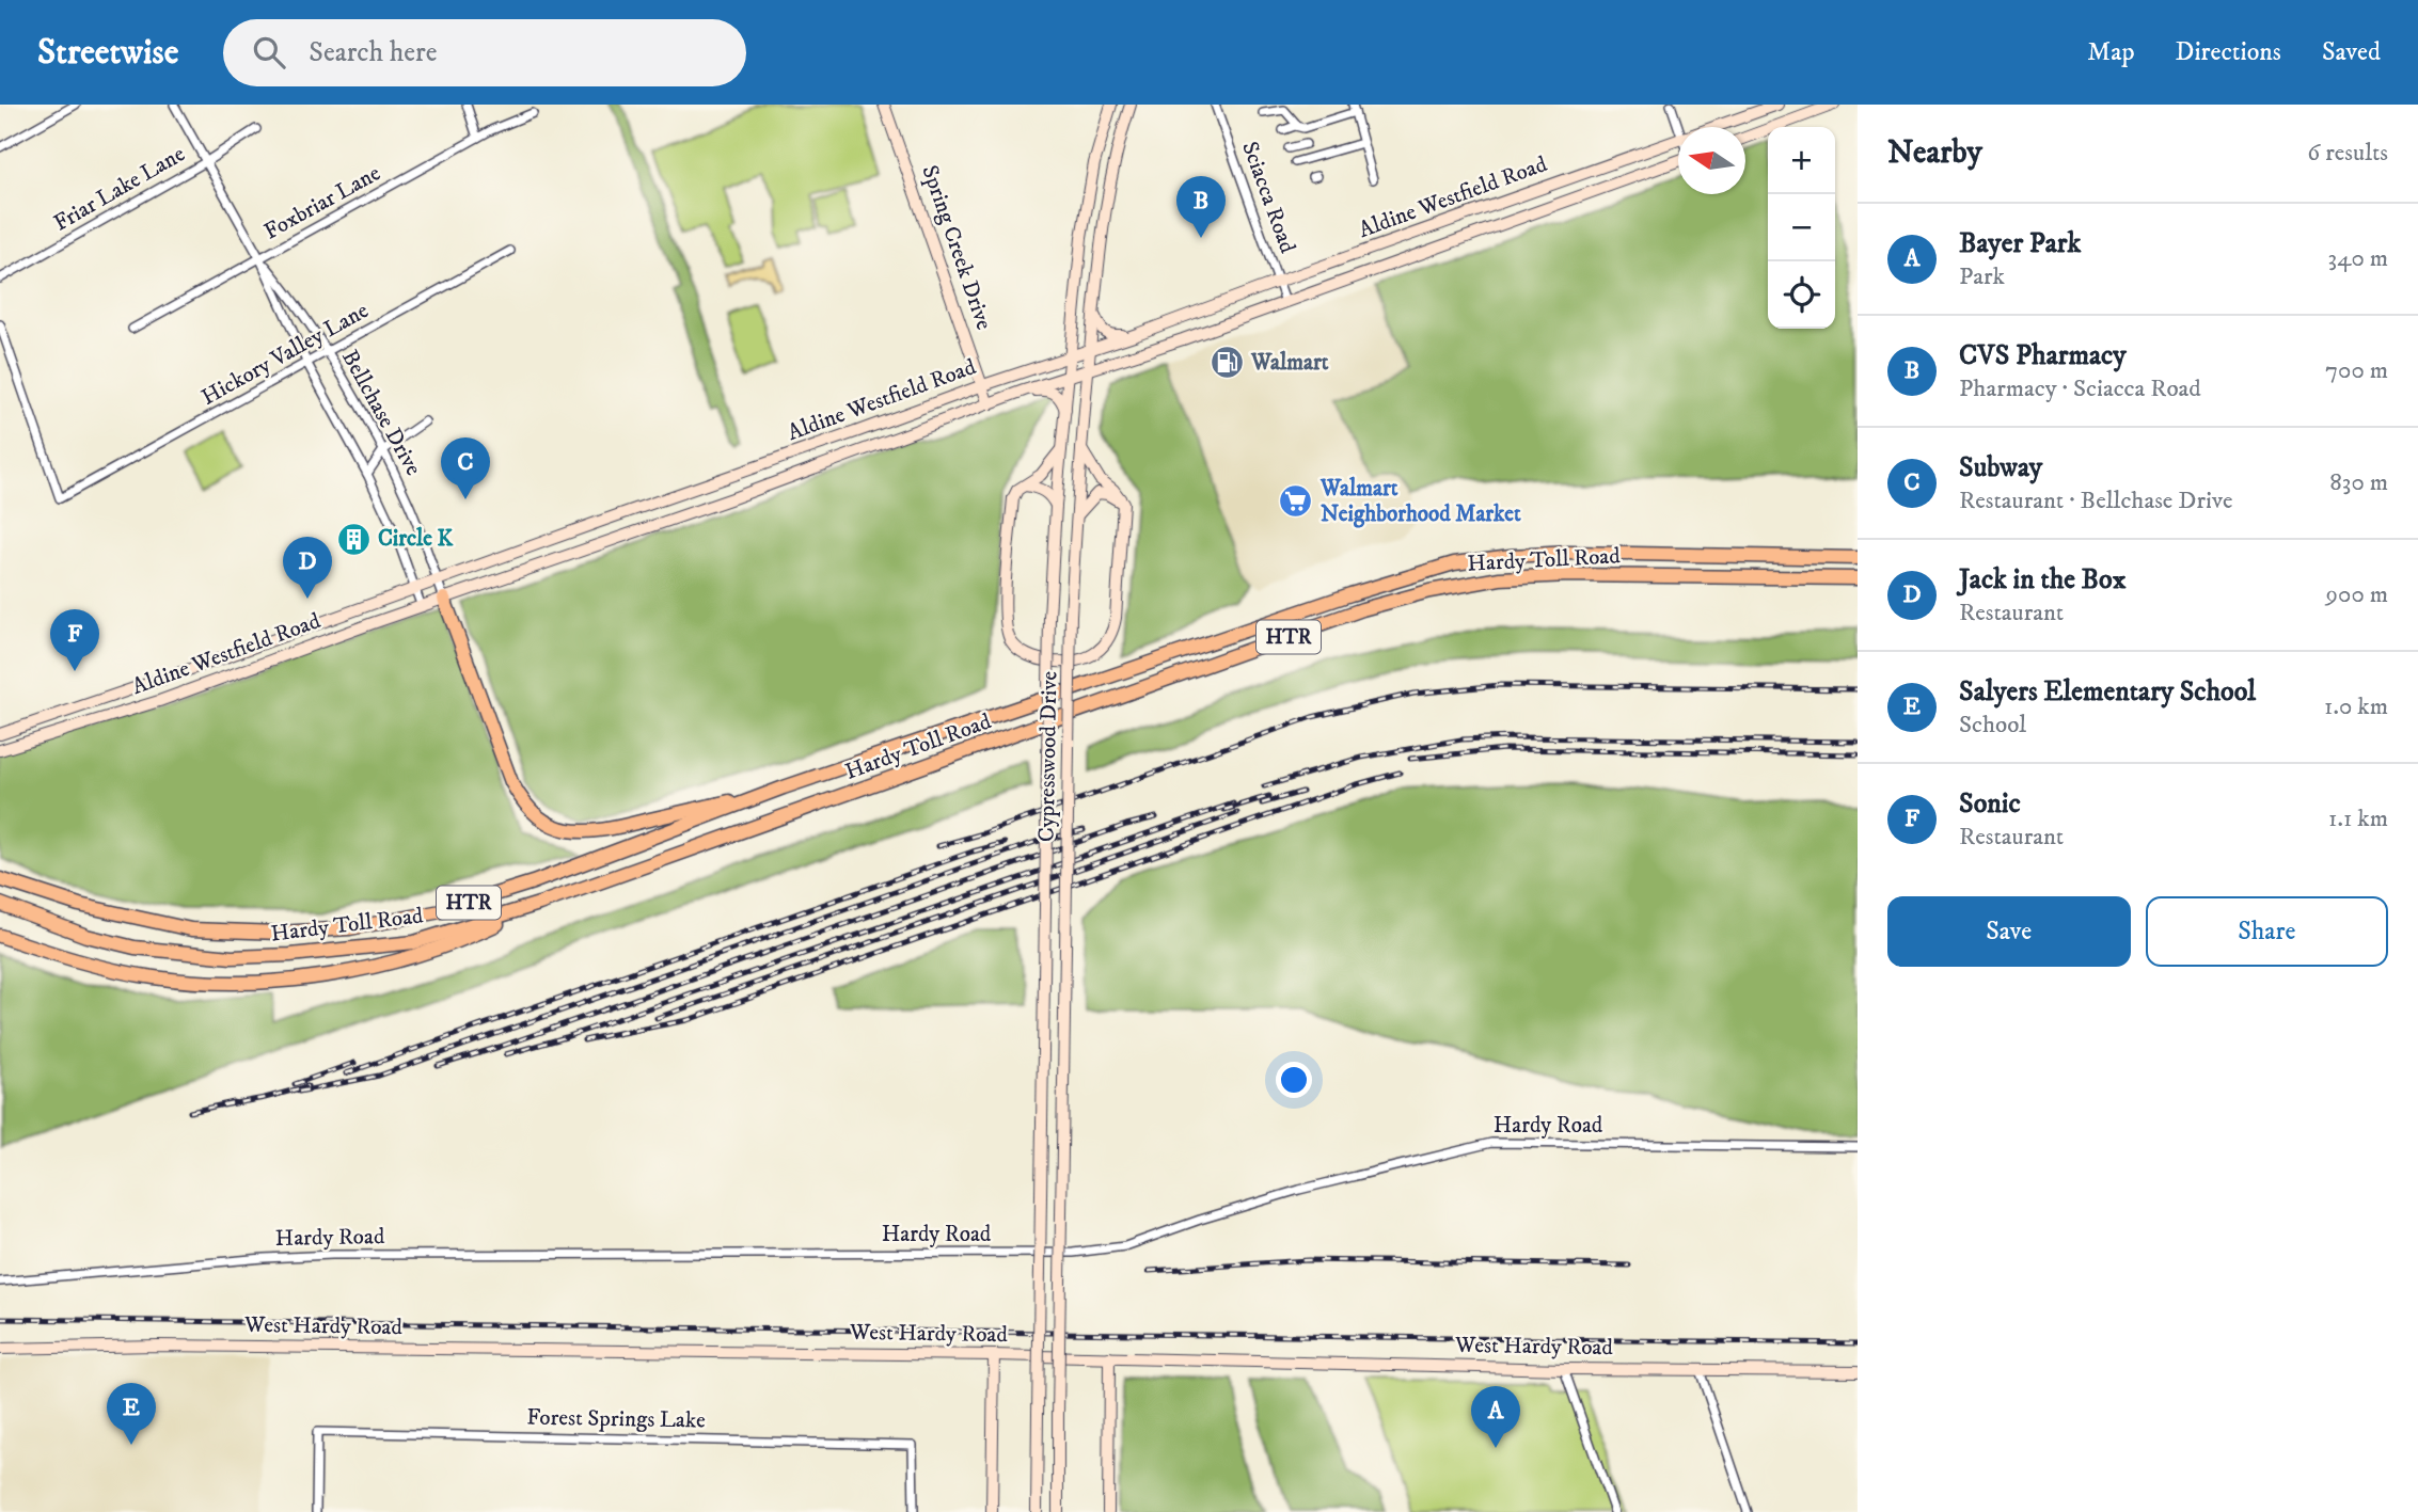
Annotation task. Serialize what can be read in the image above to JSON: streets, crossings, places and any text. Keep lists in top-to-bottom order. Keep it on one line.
{"streets":{"highway":["Hardy Toll Road","HTR"],"main road":["Aldine Westfield Road","Spring Creek Drive","Cypresswood Drive","West Hardy Road"],"street":["Friar Lake Lane","Sciacca Road","Foxbriar Lane","Hickory Valley Lane","Bellchase Drive","Hardy Road","Forest Springs Lake"]},"crossings":[["Friar Lake Lane","Bellchase Drive"],["Sciacca Road","Aldine Westfield Road"],["Aldine Westfield Road","Spring Creek Drive"],["Aldine Westfield Road","Bellchase Drive"],["Aldine Westfield Road","Cypresswood Drive"],["Foxbriar Lane","Bellchase Drive"],["Hickory Valley Lane","Bellchase Drive"]],"places":{"fuel station":["Walmart"],"supermarket":["Walmart Neighborhood Market"],"building":["Circle K"]},"north":"left","page":{"header":"Streetwise","search":"Search here","nav":["Map","Directions","Saved"],"heading":["Nearby","6 results"],"map_buttons":["+","−"],"pins":["B","C","D","F","E","A"],"list":[{"mark":"A","name":"Bayer Park","note":"Park","value":"340 m"},{"mark":"B","name":"CVS Pharmacy","note":"Pharmacy · Sciacca Road","value":"700 m"},{"mark":"C","name":"Subway","note":"Restaurant · Bellchase Drive","value":"830 m"},{"mark":"D","name":"Jack in the Box","note":"Restaurant","value":"900 m"},{"mark":"E","name":"Salyers Elementary School","note":"School","value":"1.0 km"},{"mark":"F","name":"Sonic","note":"Restaurant","value":"1.1 km"}],"buttons":["Save","Share"]}}
